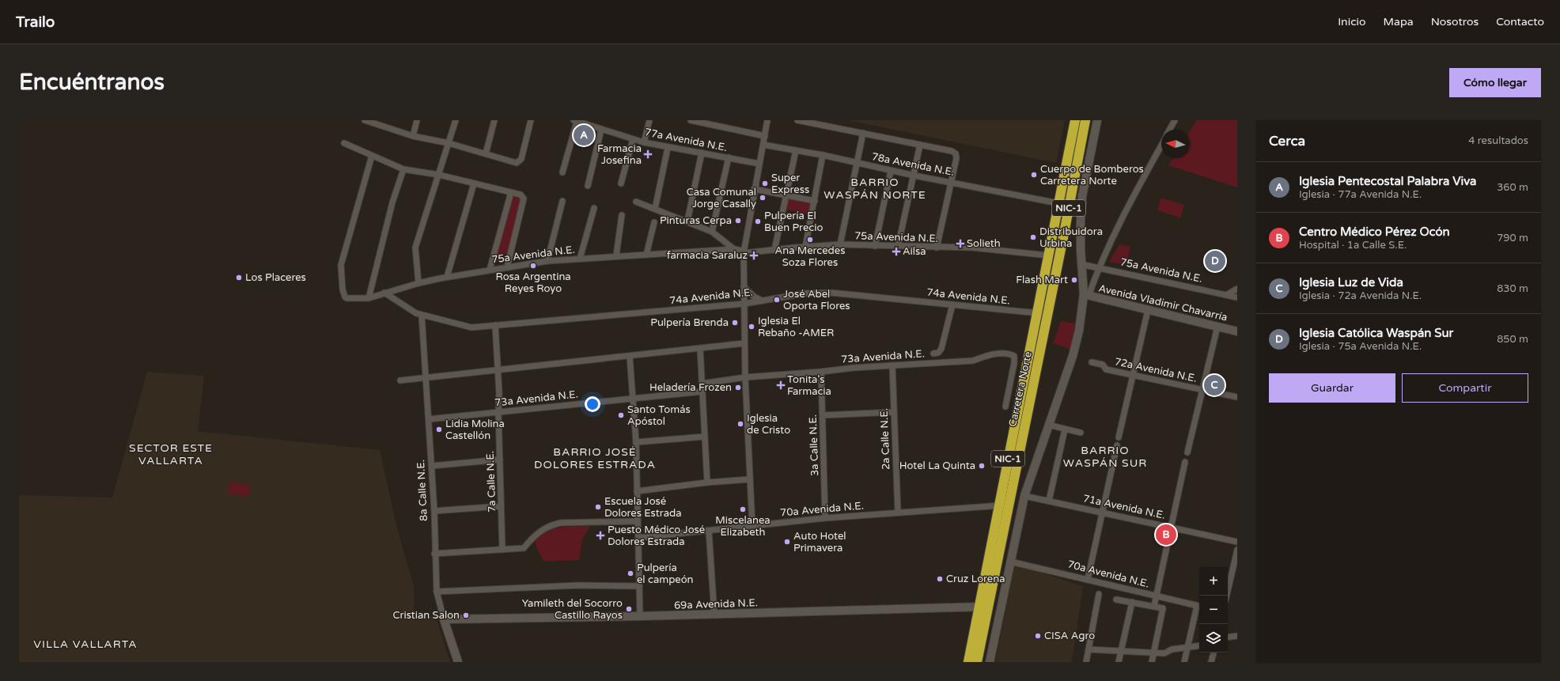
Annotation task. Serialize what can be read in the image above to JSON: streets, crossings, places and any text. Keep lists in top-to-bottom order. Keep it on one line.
{"streets":{"highway":["NIC-1","Carretera Norte"],"street":["77a Avenida N.E.","78a Avenida N.E.","75a Avenida N.E.","74a Avenida N.E.","Avenida Vladimir Chavarría","73a Avenida N.E.","72a Avenida N.E.","2a Calle N.E.","3a Calle N.E.","7a Calle N.E.","8a Calle N.E.","71a Avenida N.E.","70a Avenida N.E.","69a Avenida N.E."]},"crossings":[["78a Avenida N.E.","Carretera Norte"],["75a Avenida N.E.","74a Avenida N.E."],["75a Avenida N.E.","Carretera Norte"],["74a Avenida N.E.","Carretera Norte"],["74a Avenida N.E.","8a Calle N.E."],["73a Avenida N.E.","2a Calle N.E."],["73a Avenida N.E.","3a Calle N.E."],["73a Avenida N.E.","7a Calle N.E."],["73a Avenida N.E.","8a Calle N.E."],["Carretera Norte","70a Avenida N.E."],["Carretera Norte","69a Avenida N.E."],["2a Calle N.E.","70a Avenida N.E."],["3a Calle N.E.","70a Avenida N.E."],["8a Calle N.E.","69a Avenida N.E."]],"districts":["BARRIO WASPÁN NORTE","SECTOR ESTE VALLARTA","BARRIO WASPÁN SUR","BARRIO JOSÉ DOLORES ESTRADA","VILLA VALLARTA"],"places":{"health":["Farmacia Josefina","Solieth","Ailsa","farmacia Saraluz","Tonita's Farmacia","Puesto Médico José Dolores Estrada"],"other":["Cuerpo de Bomberos Carretera Norte","Super Express","Casa Comunal Jorge Casally","Pinturas Cerpa","Pulpería El Buen Precio","Distribuidora Urbina","Ana Mercedes Soza Flores","Rosa Argentina Reyes Royo","Los Placeres","Flash Mart","José Abel Oporta Flores","Pulpería Brenda","Iglesia El Rebaño -AMER","Heladería Frozen","Santo Tomás Apóstol","Iglesia de Cristo","Lidia Molina Castellón","Hotel La Quinta","Escuela José Dolores Estrada","Miscelanea Elizabeth","Auto Hotel Primavera","Pulpería el campeón","Cruz Lorena","Yamileth del Socorro Castillo Rayos","Cristian Salon","CISA Agro"]},"north":"left","page":{"header":"Trailo","nav":["Inicio","Mapa","Nosotros","Contacto"],"buttons":["Cómo llegar",["Guardar","Compartir"]],"title":"Encuéntranos","heading":["Cerca","4 resultados"],"pins":["A","D","C","B"],"list":[{"mark":"A","name":"Iglesia Pentecostal Palabra Viva","note":"Iglesia · 77a Avenida N.E.","value":"360 m"},{"mark":"B","name":"Centro Médico Pérez Ocón","note":"Hospital · 1a Calle S.E.","value":"790 m"},{"mark":"C","name":"Iglesia Luz de Vida","note":"Iglesia · 72a Avenida N.E.","value":"830 m"},{"mark":"D","name":"Iglesia Católica Waspán Sur","note":"Iglesia · 75a Avenida N.E.","value":"850 m"}],"map_buttons":["+","−"]}}
